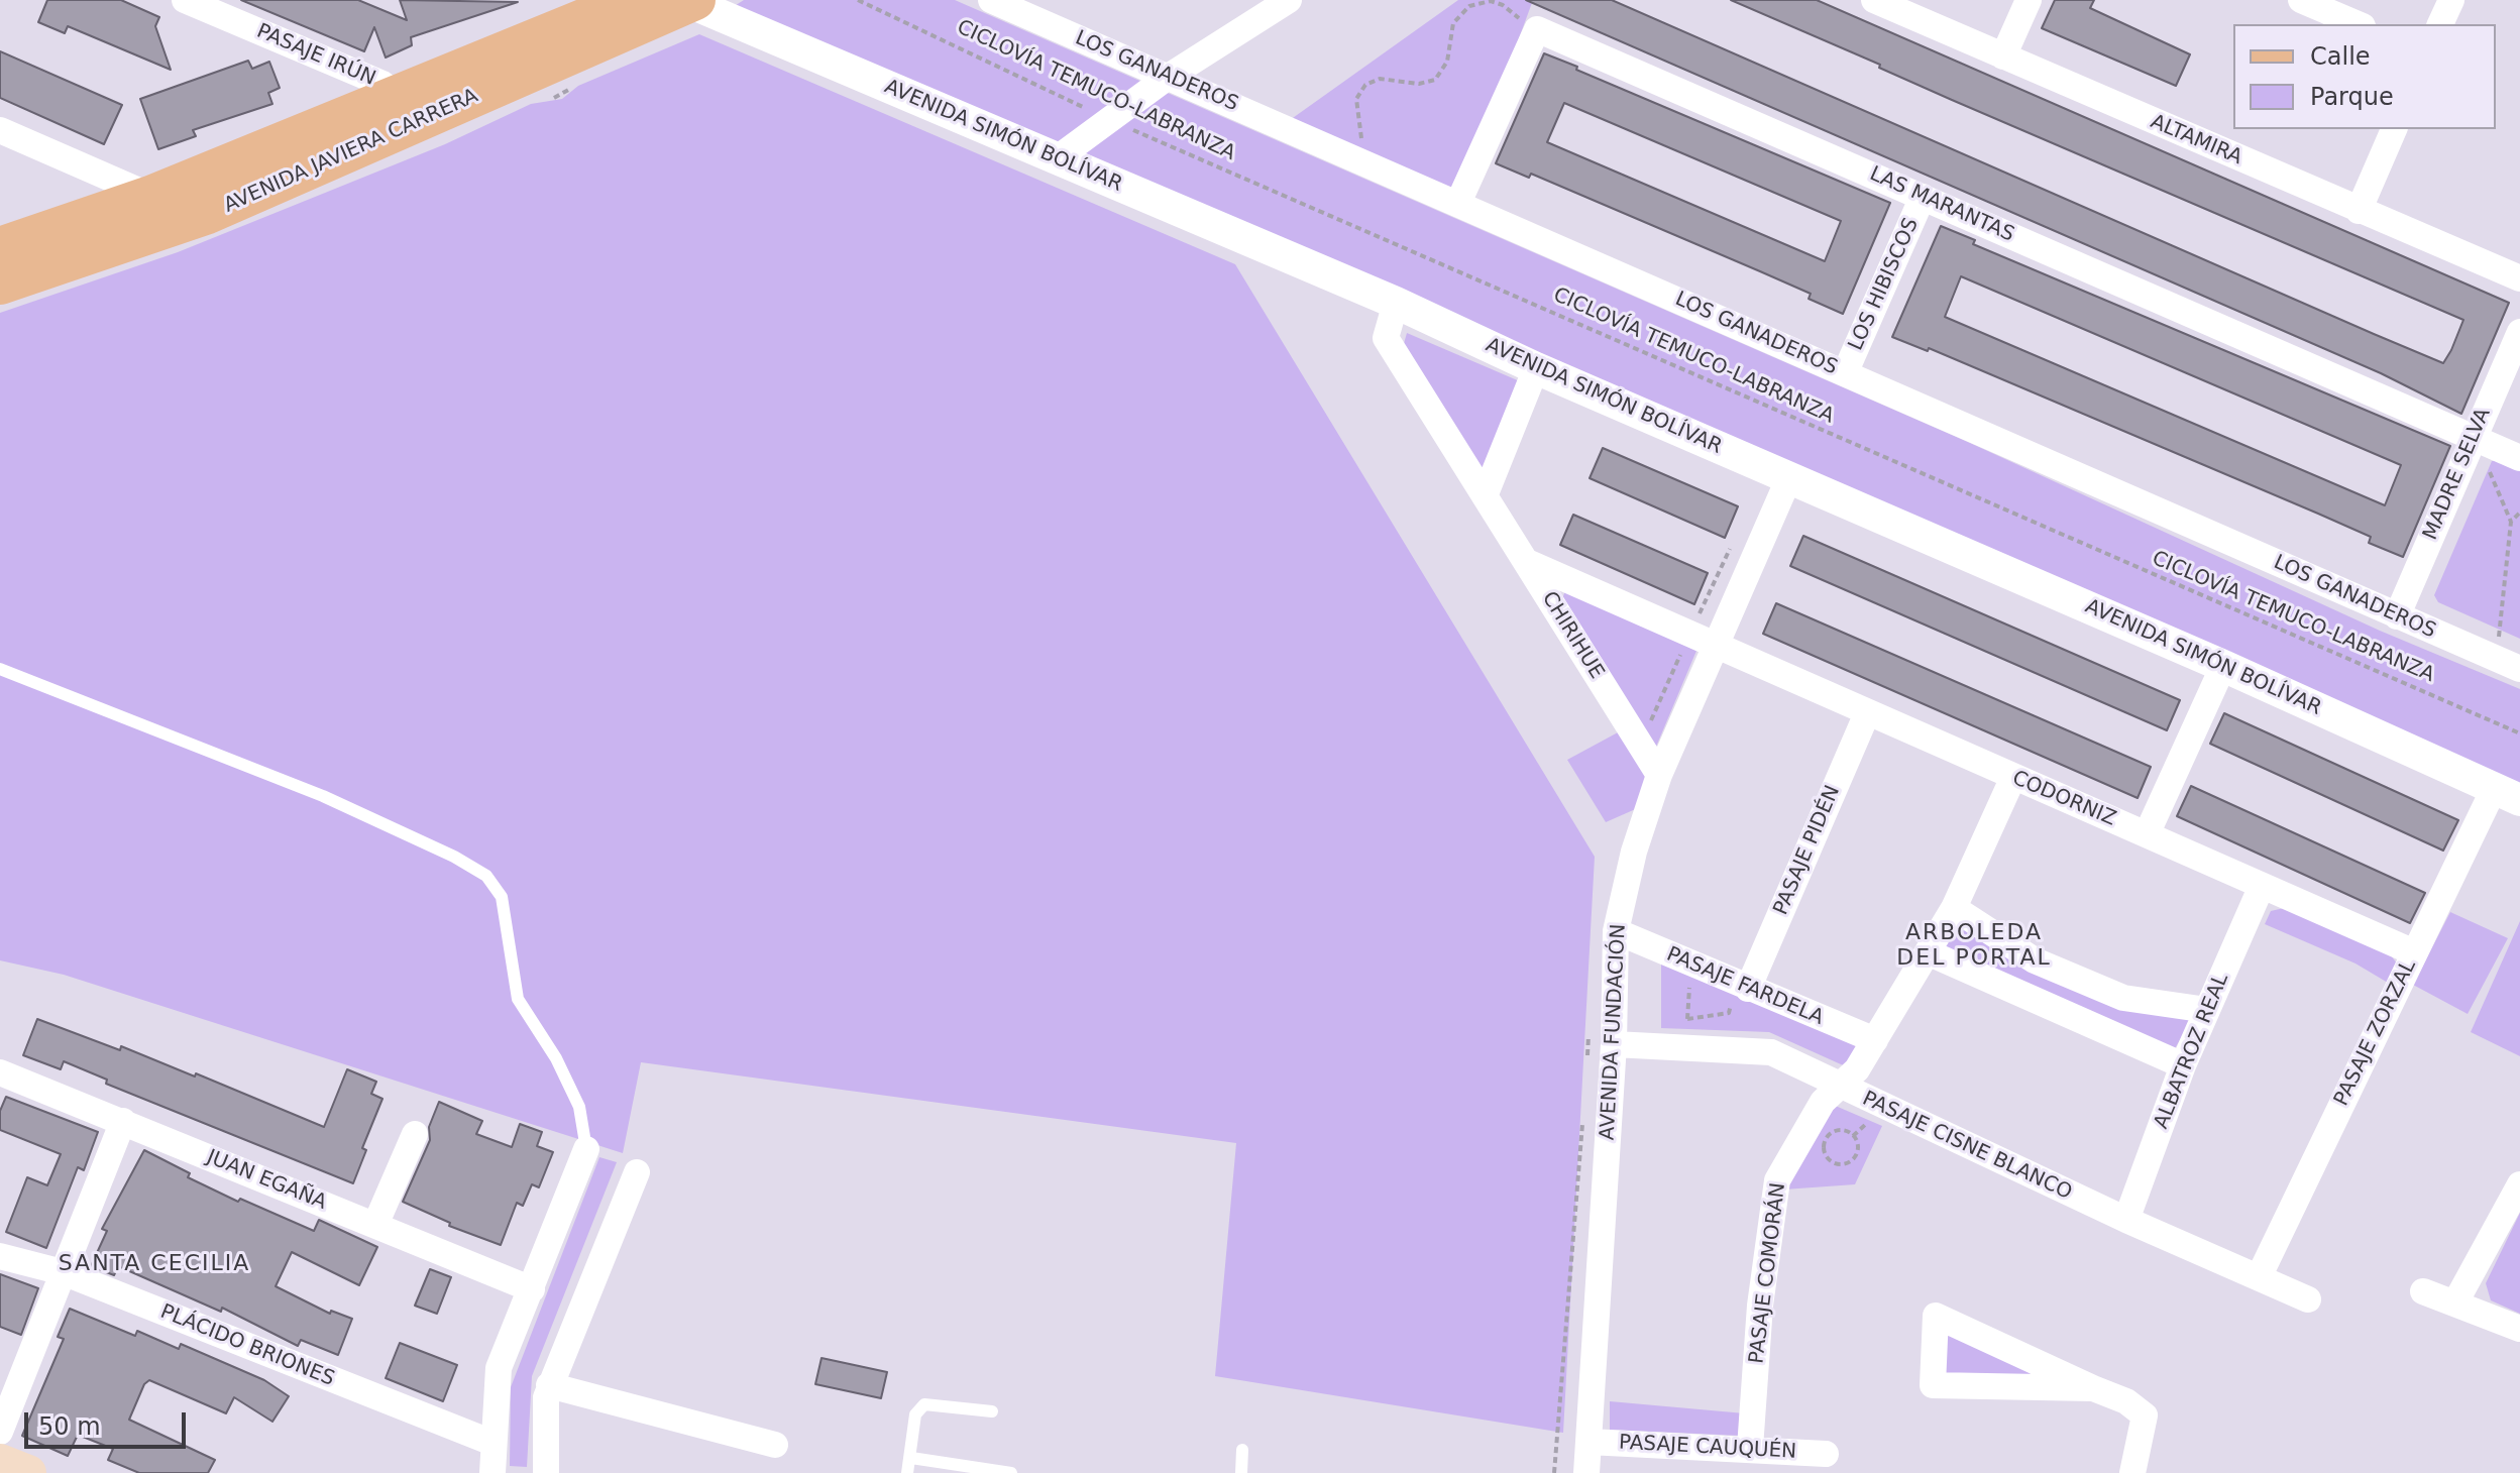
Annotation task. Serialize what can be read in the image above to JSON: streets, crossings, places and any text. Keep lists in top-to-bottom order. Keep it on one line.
{"streets":{"main road":["AVENIDA JAVIERA CARRERA"],"street":["PASAJE IRÚN","LOS GANADEROS","AVENIDA SIMÓN BOLÍVAR","ALTAMIRA","LAS MARANTAS","LOS HIBISCOS","MADRE SELVA","CHIRIHUE","CODORNIZ","PASAJE PIDÉN","PASAJE FARDELA","AVENIDA FUNDACIÓN","PASAJE ZORZAL","ALBATROZ REAL","PASAJE CISNE BLANCO","JUAN EGAÑA","PASAJE COMORÁN","PLÁCIDO BRIONES","PASAJE CAUQUÉN"],"path":["CICLOVÍA TEMUCO-LABRANZA"]},"crossings":[["PASAJE IRÚN","AVENIDA JAVIERA CARRERA"],["LOS GANADEROS","LOS HIBISCOS"],["LOS GANADEROS","MADRE SELVA"],["AVENIDA SIMÓN BOLÍVAR","AVENIDA JAVIERA CARRERA"],["AVENIDA SIMÓN BOLÍVAR","CHIRIHUE"],["AVENIDA SIMÓN BOLÍVAR","AVENIDA FUNDACIÓN"],["AVENIDA SIMÓN BOLÍVAR","PASAJE ZORZAL"],["LAS MARANTAS","LOS HIBISCOS"],["LAS MARANTAS","MADRE SELVA"],["CHIRIHUE","CODORNIZ"],["CHIRIHUE","AVENIDA FUNDACIÓN"],["CODORNIZ","PASAJE PIDÉN"],["CODORNIZ","AVENIDA FUNDACIÓN"],["CODORNIZ","PASAJE ZORZAL"],["CODORNIZ","ALBATROZ REAL"],["CODORNIZ","PASAJE COMORÁN"],["PASAJE PIDÉN","PASAJE FARDELA"],["PASAJE FARDELA","AVENIDA FUNDACIÓN"],["PASAJE FARDELA","PASAJE COMORÁN"],["AVENIDA FUNDACIÓN","PASAJE CISNE BLANCO"],["AVENIDA FUNDACIÓN","PASAJE CAUQUÉN"],["PASAJE ZORZAL","PASAJE CISNE BLANCO"],["ALBATROZ REAL","PASAJE CISNE BLANCO"],["PASAJE CISNE BLANCO","PASAJE COMORÁN"],["PASAJE COMORÁN","PASAJE CAUQUÉN"]],"districts":["ARBOLEDA DEL PORTAL","SANTA CECILIA"],"legend":["Calle","Parque"],"scale_bar":"50 m"}
